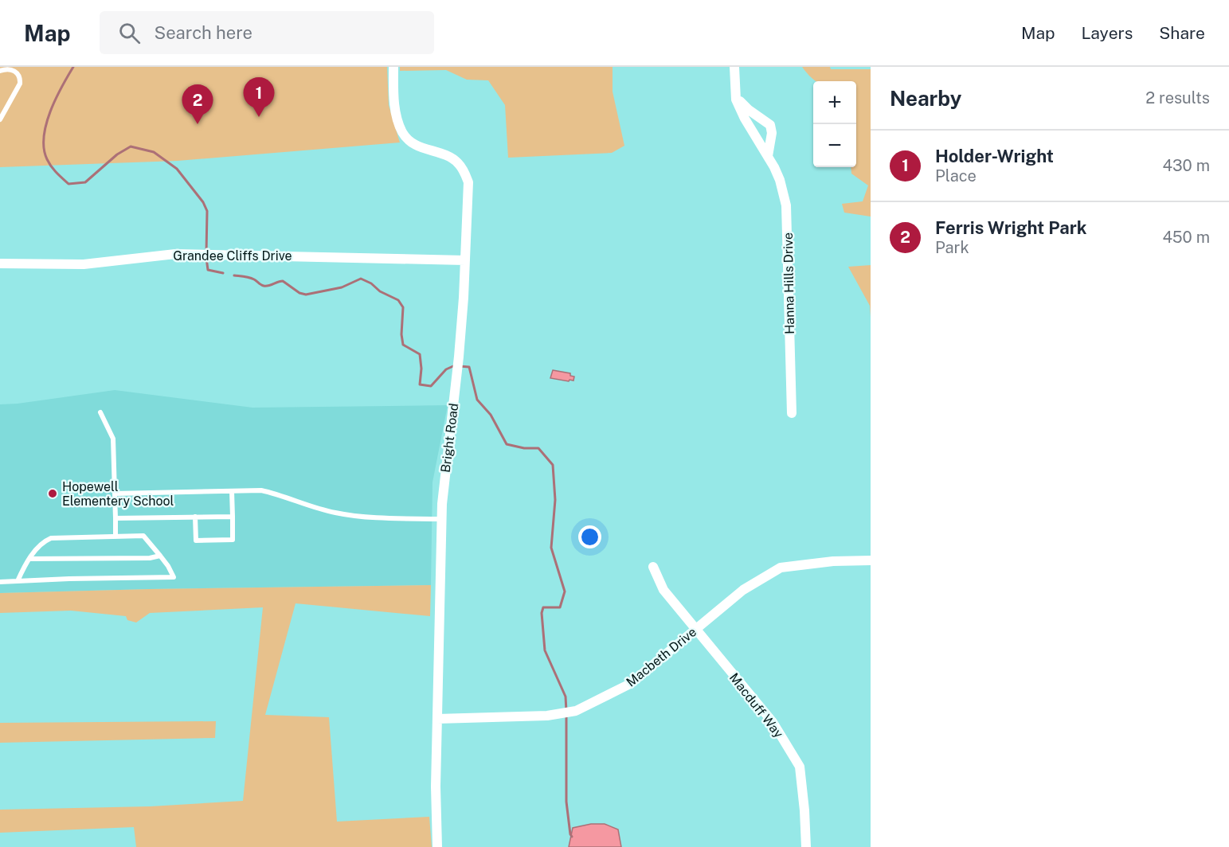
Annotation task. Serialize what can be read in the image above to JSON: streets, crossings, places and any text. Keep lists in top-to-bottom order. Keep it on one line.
{"streets":{"street":["Grandee Cliffs Drive","Hanna Hills Drive","Bright Road","Macbeth Drive","Macduff Way"]},"crossings":[["Grandee Cliffs Drive","Bright Road"],["Bright Road","Macbeth Drive"],["Macbeth Drive","Macduff Way"]],"places":["Hopewell Elementery School"],"page":{"header":"Map","search":"Search here","nav":["Map","Layers","Share"],"heading":["Nearby","2 results"],"pins":["1","2"],"map_buttons":["+","−"],"list":[{"mark":"1","name":"Holder-Wright","note":"Place","value":"430 m"},{"mark":"2","name":"Ferris Wright Park","note":"Park","value":"450 m"}]}}
